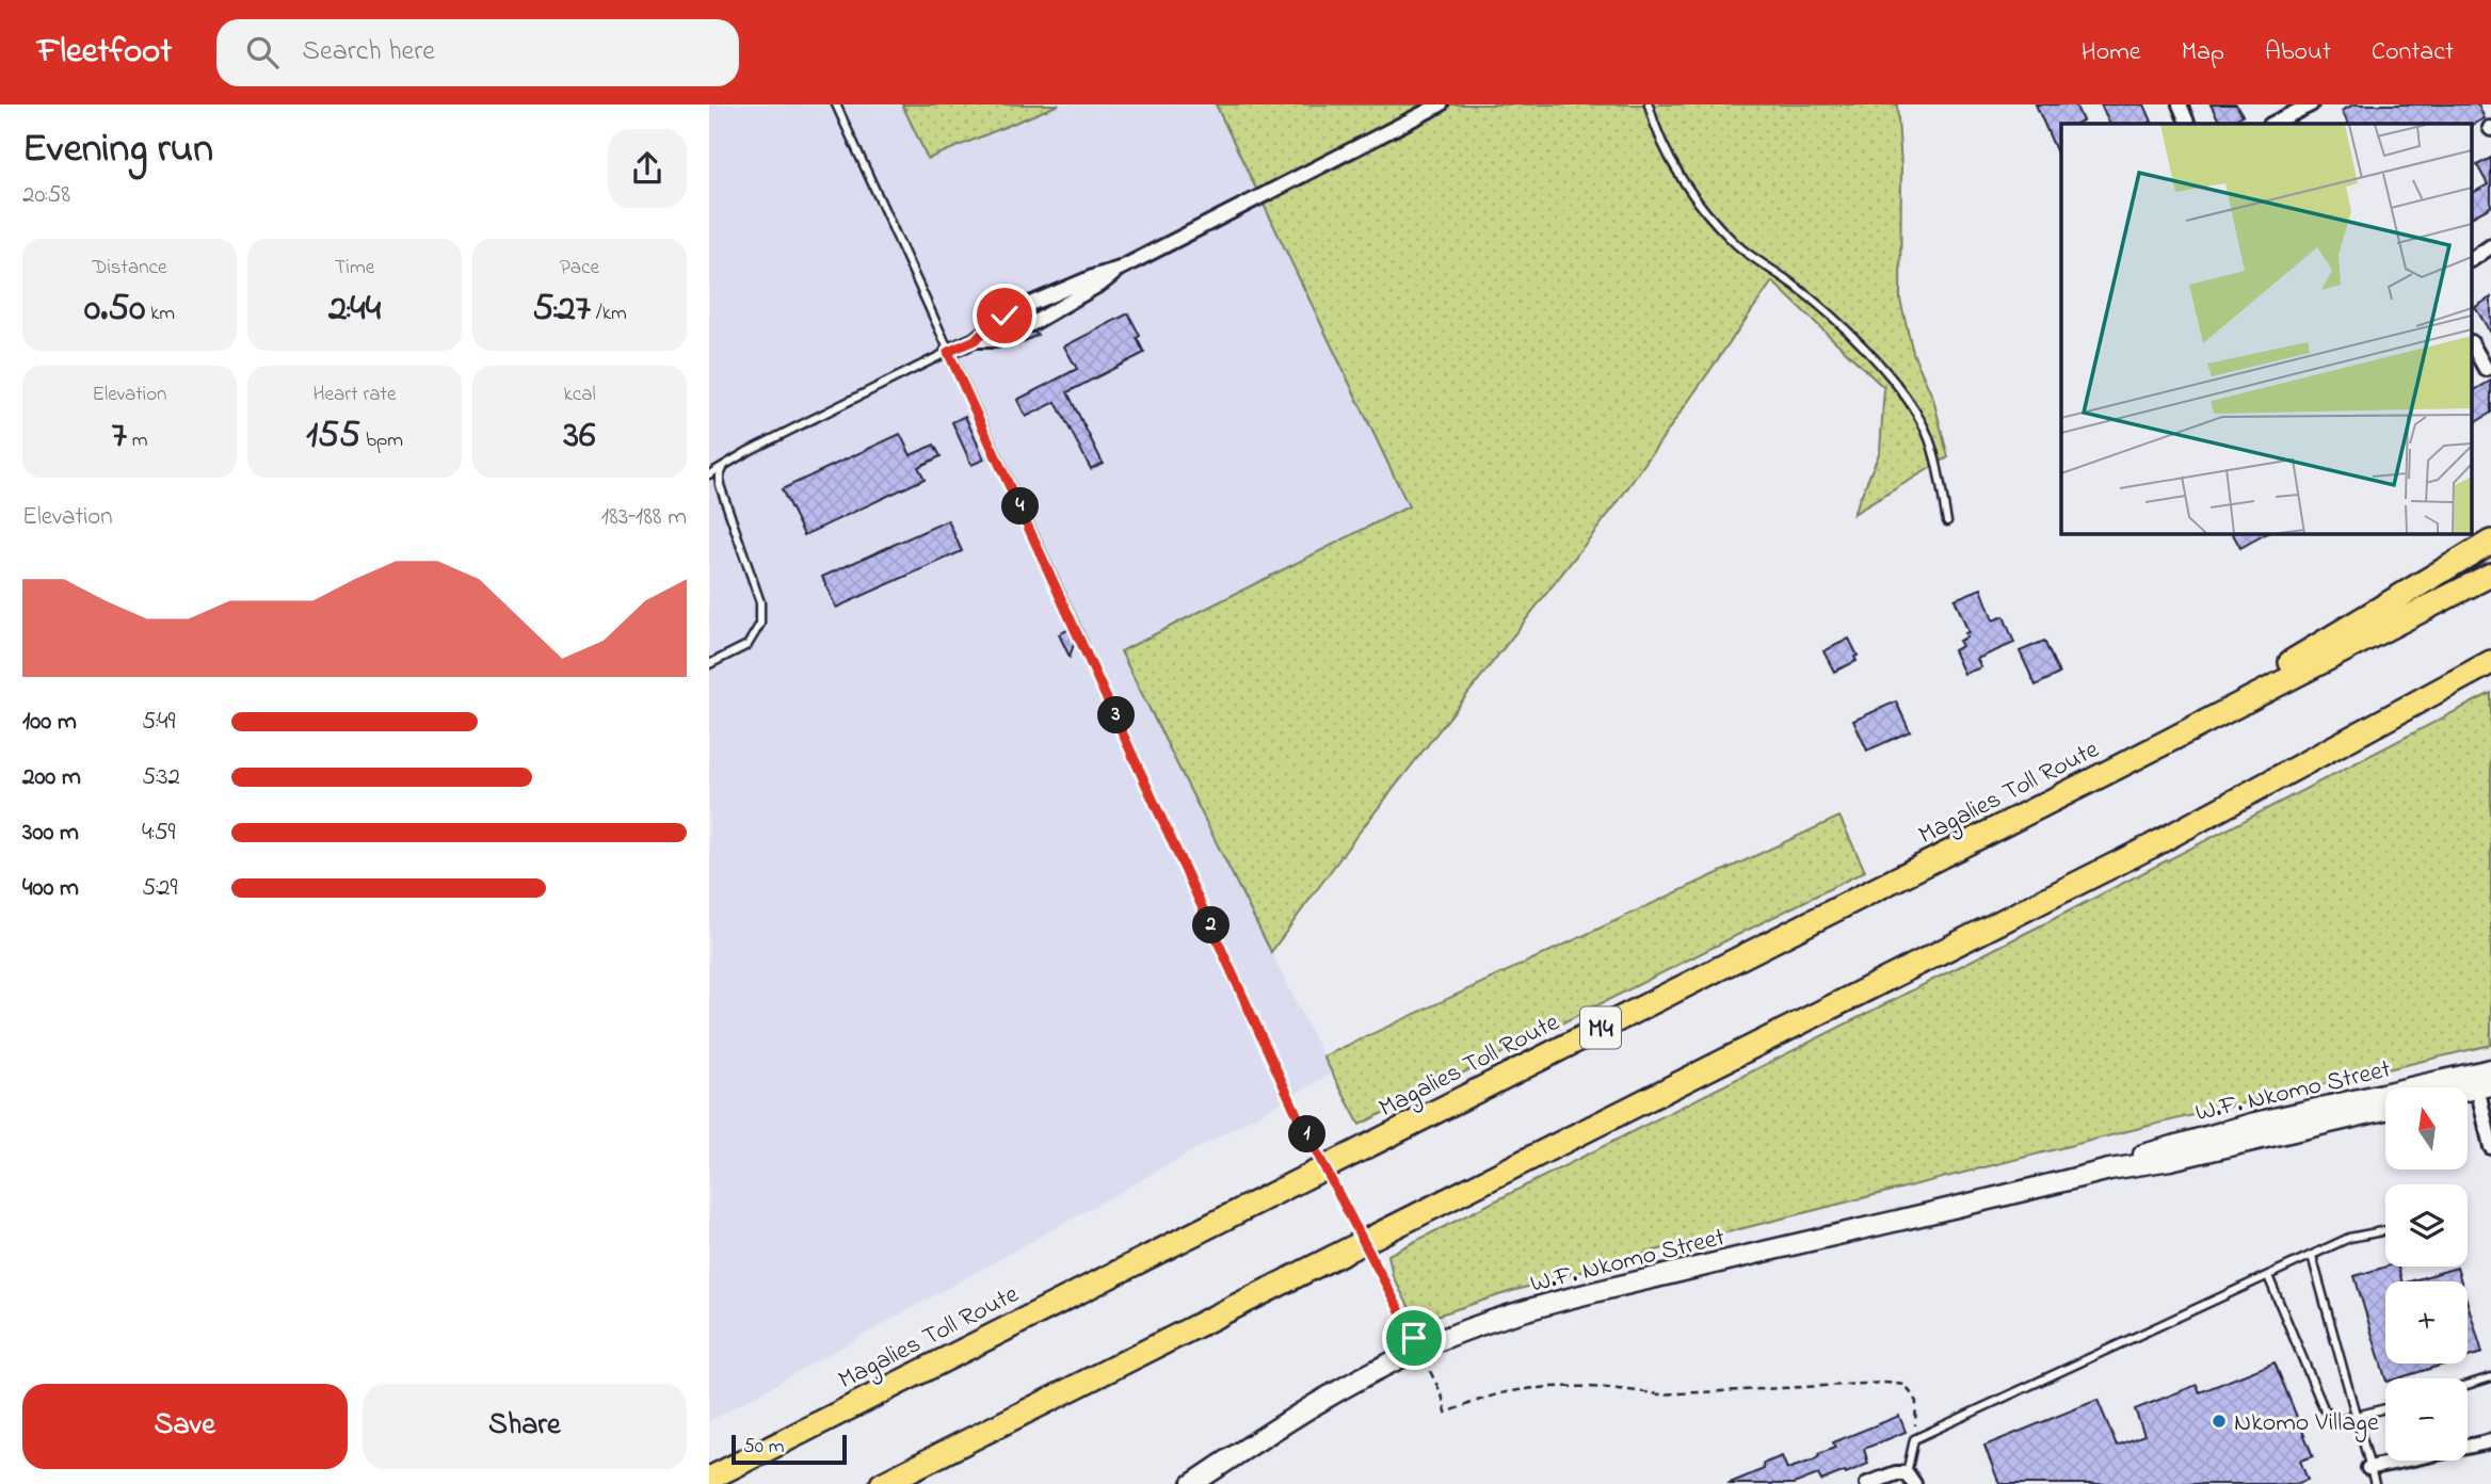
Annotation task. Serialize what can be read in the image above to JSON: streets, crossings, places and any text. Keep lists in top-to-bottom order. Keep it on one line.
{"streets":{"highway":["Magalies Toll Route","M4"],"main road":["W.F. Nkomo Street"]},"places":["Nkomo Village"],"scale_bar":"50 m","north":"top","page":{"header":"Fleetfoot","search":"Search here","nav":["Home","Map","About","Contact"],"heading":["Evening run","20:58"],"stats":[["Distance","0.50 km"],["Time","2:44"],["Pace","5:27 /km"],["Elevation","7 m"],["Heart rate","155 bpm"],["kcal","36"]],"chart":["Elevation","183–188 m"],"pins":["4","3","2","1"],"list":[{"name":"100 m","note":"5:49"},{"name":"200 m","note":"5:32"},{"name":"300 m","note":"4:59"},{"name":"400 m","note":"5:29"}],"map_buttons":["+","−"],"buttons":["Save","Share"],"scale":"50 m"}}
